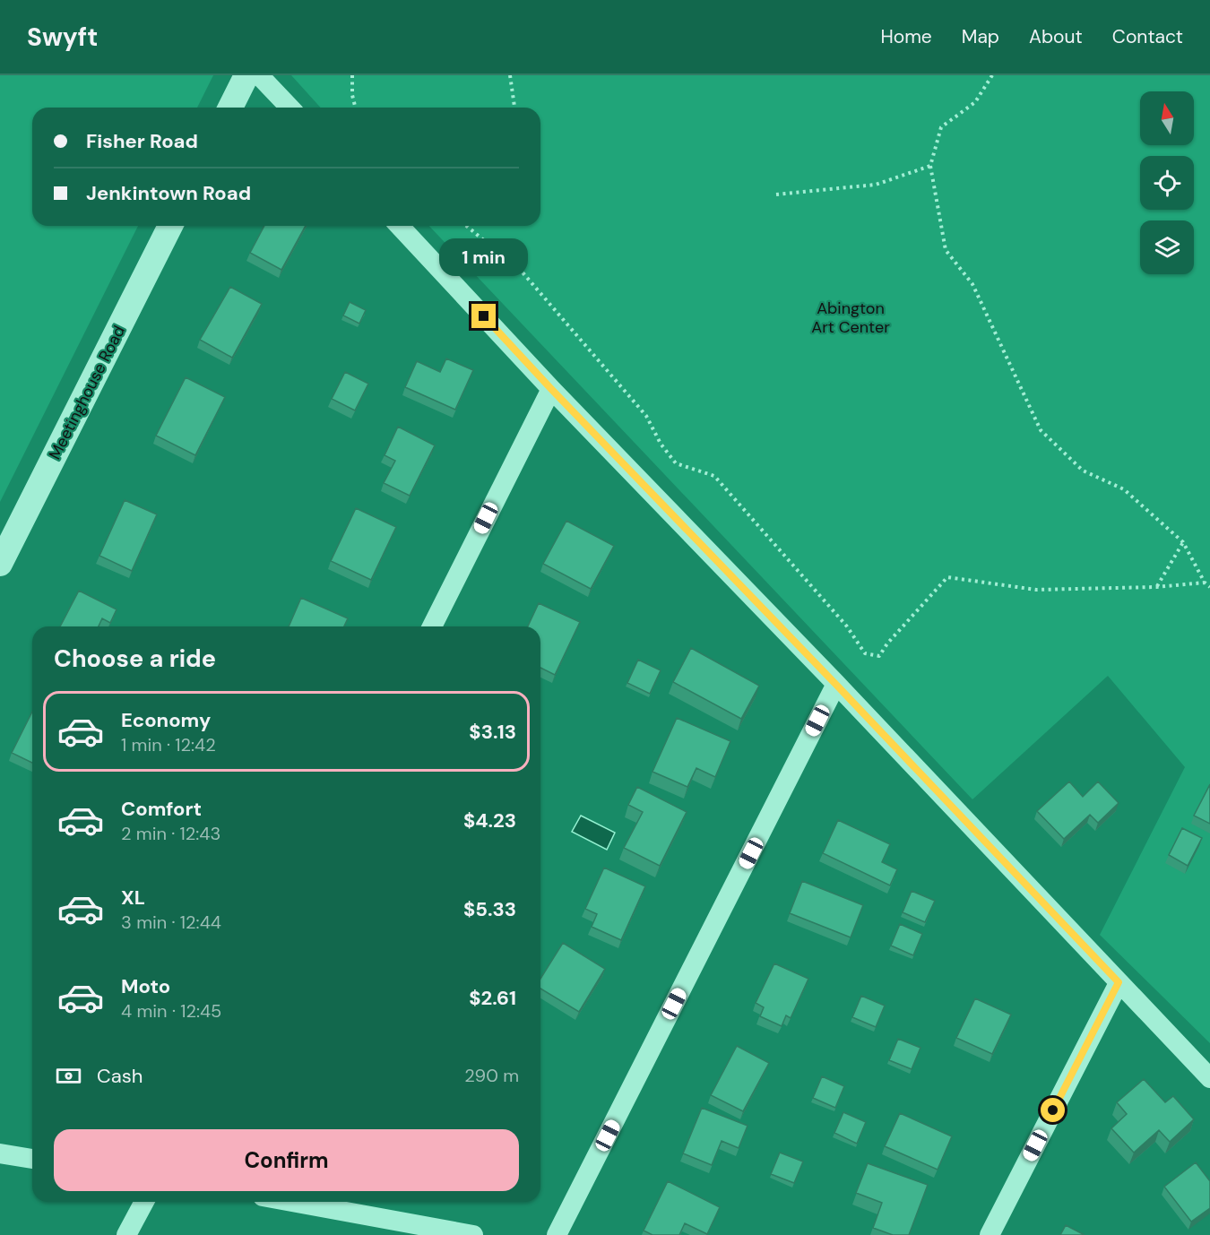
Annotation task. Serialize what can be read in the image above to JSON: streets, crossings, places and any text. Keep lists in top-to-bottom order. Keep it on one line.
{"streets":{"street":["Meetinghouse Road"]},"parks":["Abington Art Center"],"north":"top","page":{"header":"Swyft","nav":["Home","Map","About","Contact"],"banner":["Fisher Road","Jenkintown Road"],"bubble":"1 min","heading":"Choose a ride","list":[{"name":"Economy","note":"1 min · 12:42","value":"$3.13"},{"name":"Comfort","note":"2 min · 12:43","value":"$4.23"},{"name":"XL","note":"3 min · 12:44","value":"$5.33"},{"name":"Moto","note":"4 min · 12:45","value":"$2.61"}],"pay":["Cash","290 m"],"buttons":"Confirm"}}
